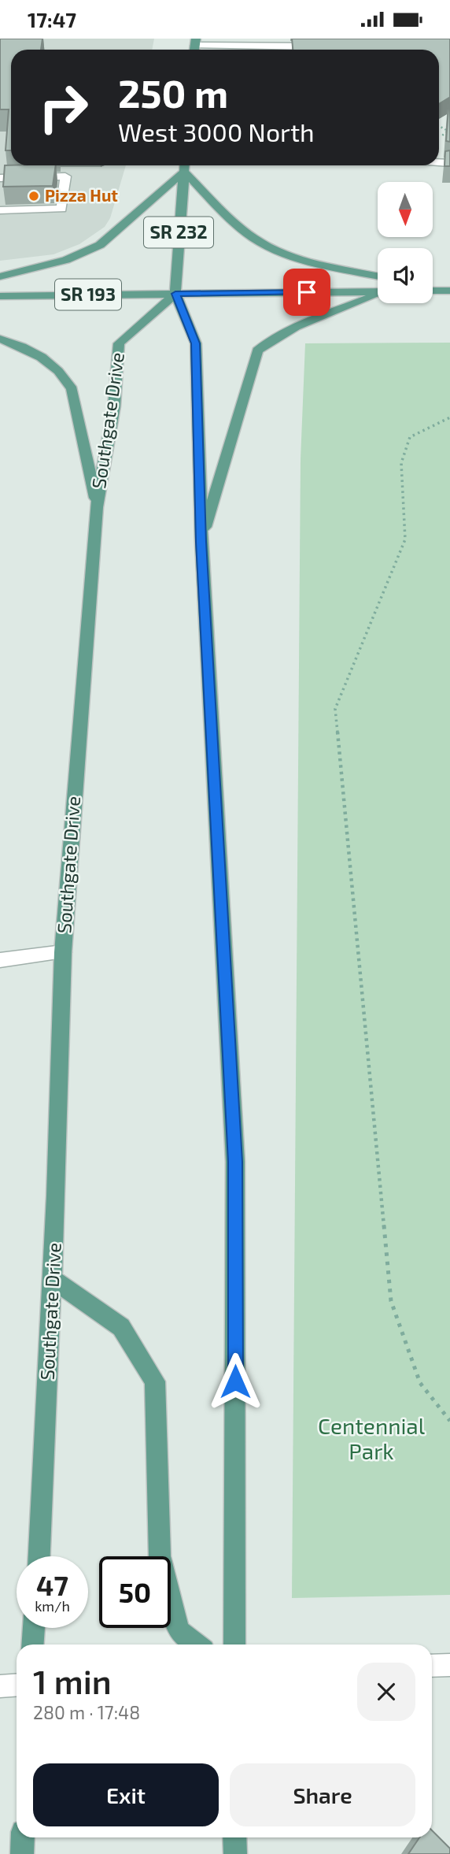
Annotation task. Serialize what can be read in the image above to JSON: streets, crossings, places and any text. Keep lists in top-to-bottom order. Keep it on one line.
{"streets":{"main road":["SR 232","SR 193","Southgate Drive"]},"crossings":[["SR 232","SR 193"],["SR 232","Southgate Drive"],["SR 193","Southgate Drive"]],"parks":["Centennial Park"],"places":["Pizza Hut"],"north":"bottom","page":{"status":"17:47","turn":["250 m","West 3000 North"],"speed":"47 km/h","limit":"50","heading":["1 min","280 m · 17:48"],"buttons":["Exit","Share"]}}
